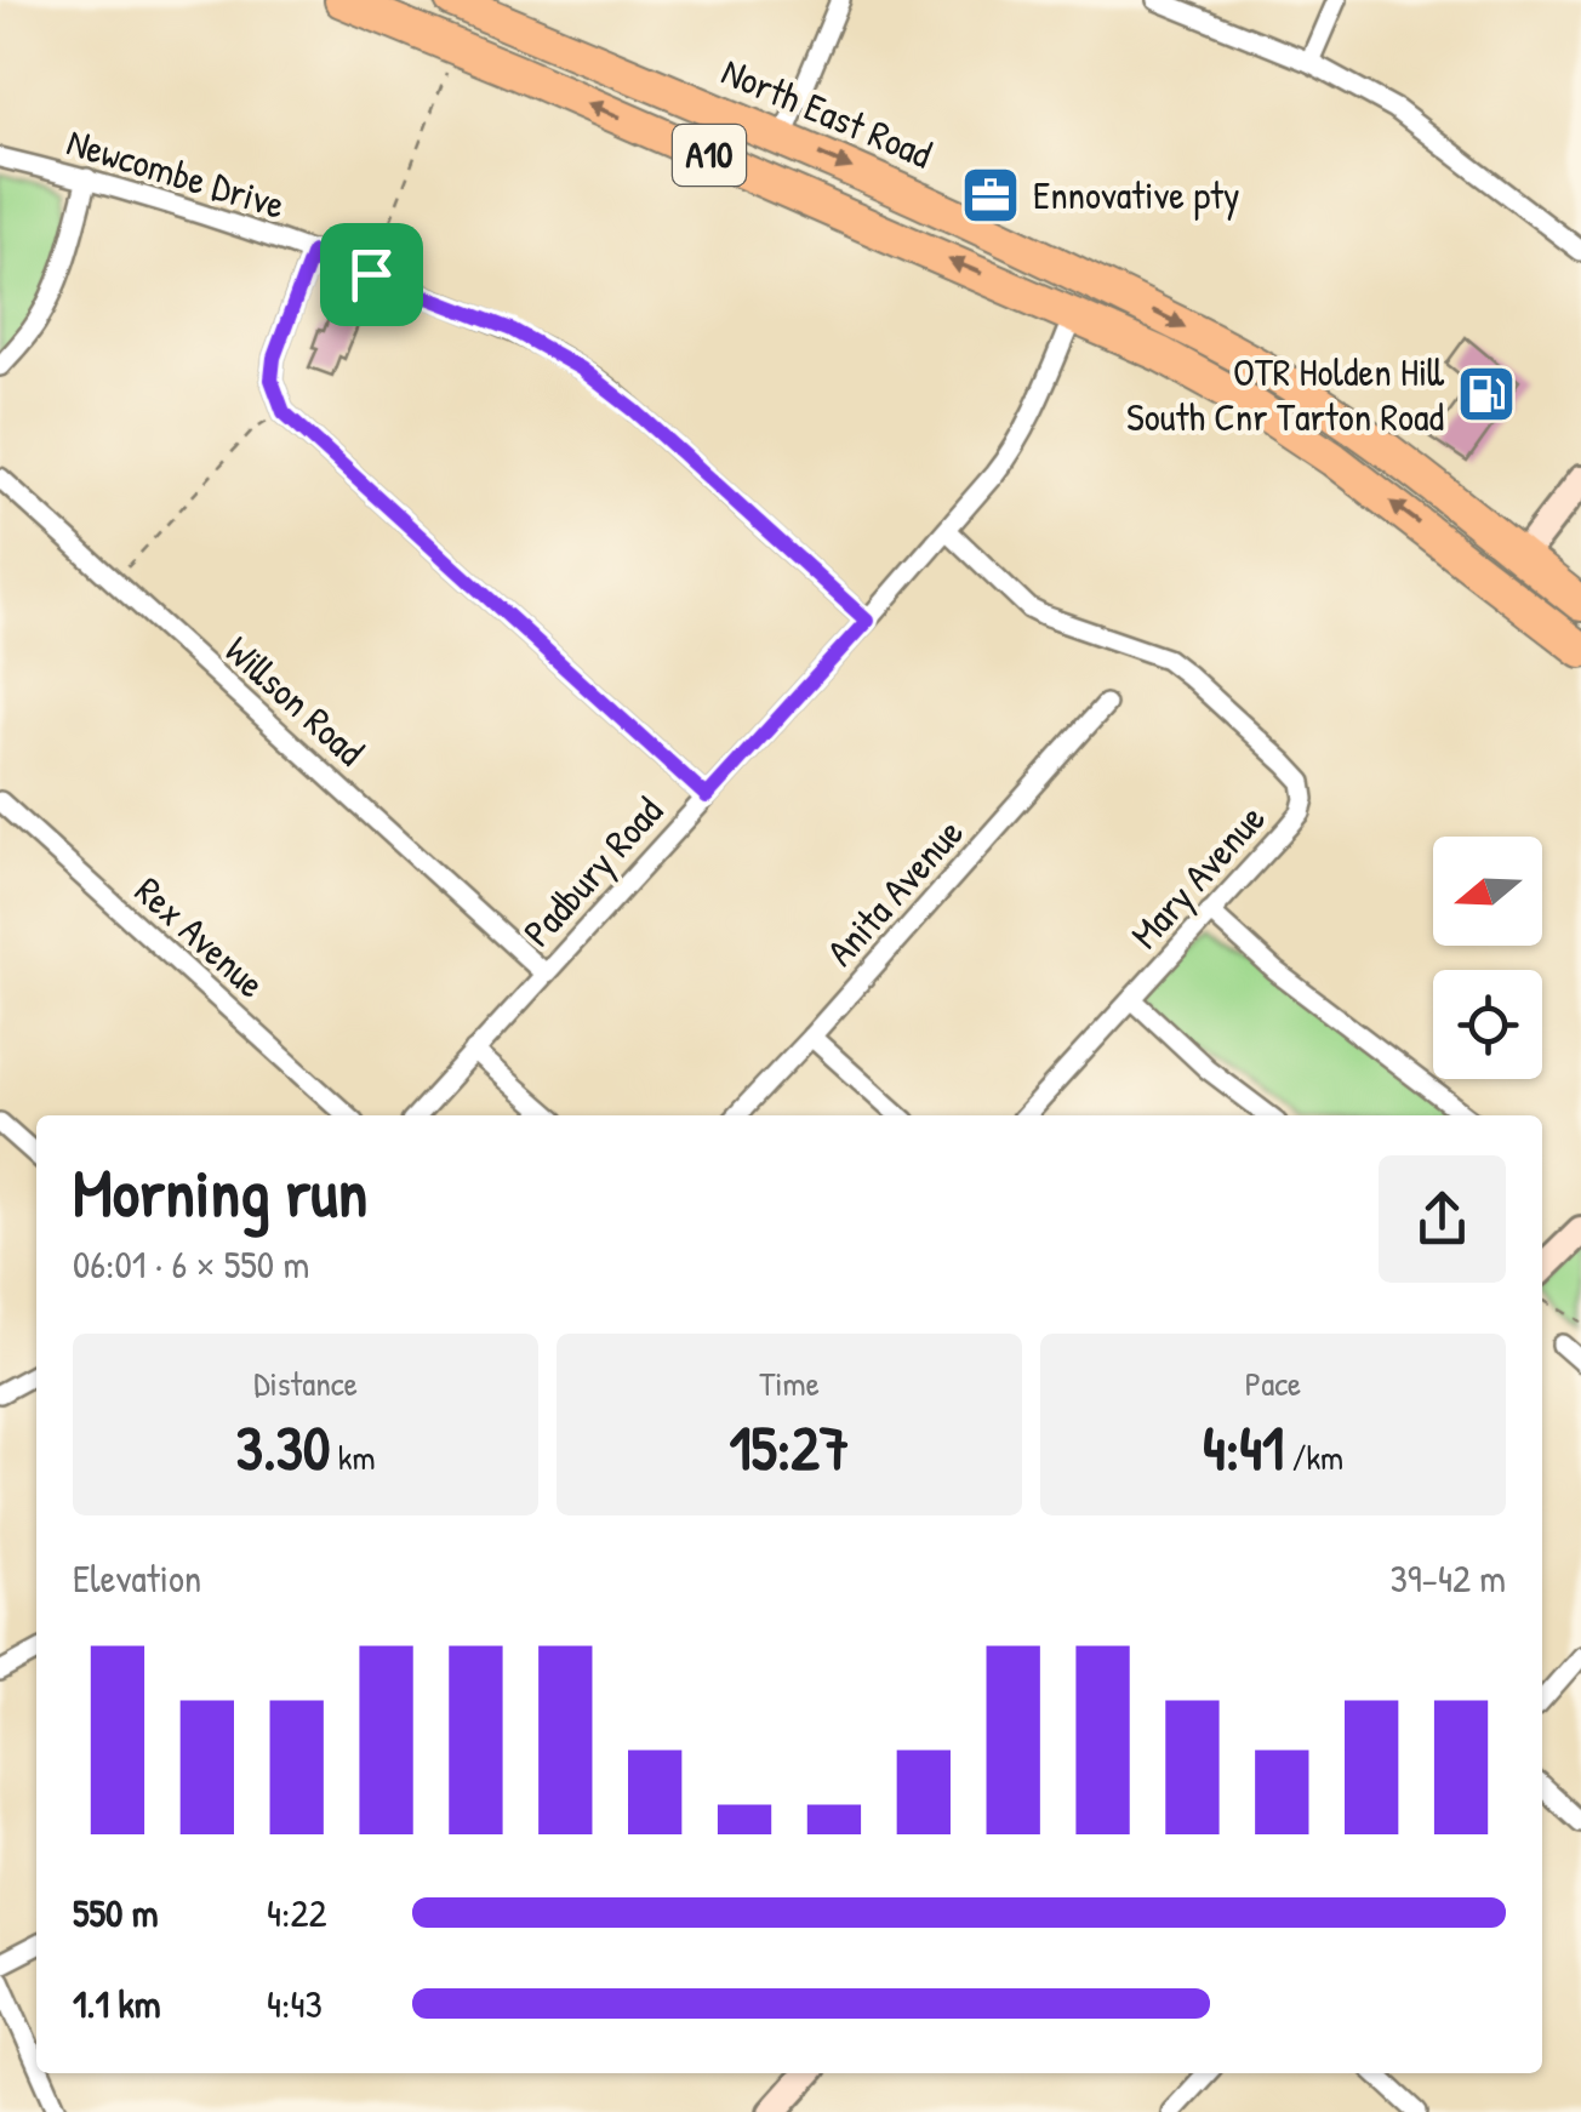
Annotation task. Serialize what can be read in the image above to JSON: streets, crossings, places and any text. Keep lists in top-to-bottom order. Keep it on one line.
{"streets":{"highway":["North East Road","A10"],"street":["Newcombe Drive","Willson Road","Padbury Road","Mary Avenue","Anita Avenue","Rex Avenue"]},"crossings":[["A10","Padbury Road"],["Newcombe Drive","Padbury Road"],["Willson Road","Padbury Road"],["Padbury Road","Mary Avenue"]],"places":{"office":["Ennovative pty"],"fuel station":["OTR Holden Hill South Cnr Tarton Road"]},"north":"left","page":{"heading":["Morning run","06:01 · 6 × 550 m"],"stats":[["Distance","3.30 km"],["Time","15:27"],["Pace","4:41 /km"]],"chart":["Elevation","39–42 m"],"list":[{"name":"550 m","note":"4:22"},{"name":"1.1 km","note":"4:43"}]}}
